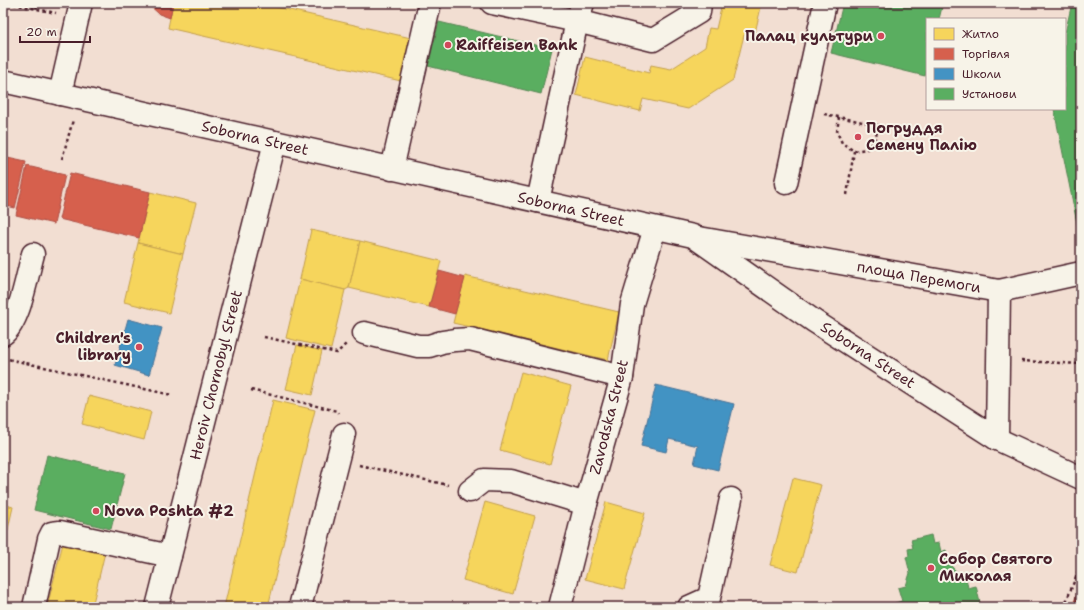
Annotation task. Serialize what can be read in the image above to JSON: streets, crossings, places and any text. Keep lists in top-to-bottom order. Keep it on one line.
{"streets":{"main road":["Soborna Street","площа Перемоги","Heroiv Chornobyl Street","Zavodska Street"]},"crossings":[["Soborna Street","площа Перемоги"],["Soborna Street","Heroiv Chornobyl Street"],["Soborna Street","Zavodska Street"]],"places":["Палац культури","Raiffeisen Bank","Погруддя Семену Палію","Children's library","Nova Poshta #2","Собор Святого Миколая"],"legend":["Житло","Торгівля","Школи","Установи"],"scale_bar":"20 m"}
